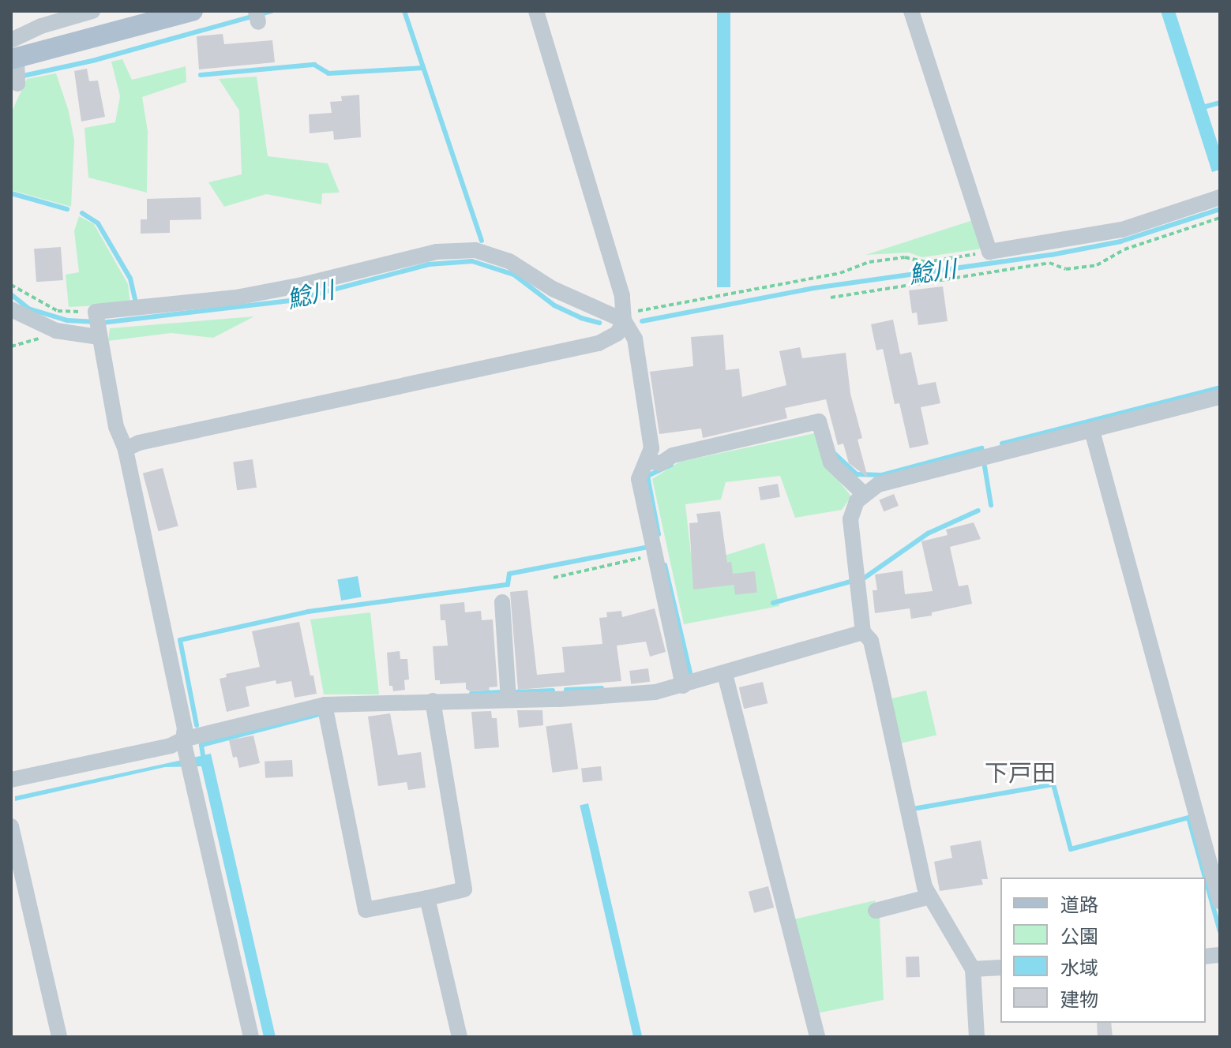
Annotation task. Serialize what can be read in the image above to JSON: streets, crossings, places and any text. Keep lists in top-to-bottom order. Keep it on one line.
{"districts":["下戸田"],"water":["鯰川"],"legend":["道路","公園","水域","建物"]}
